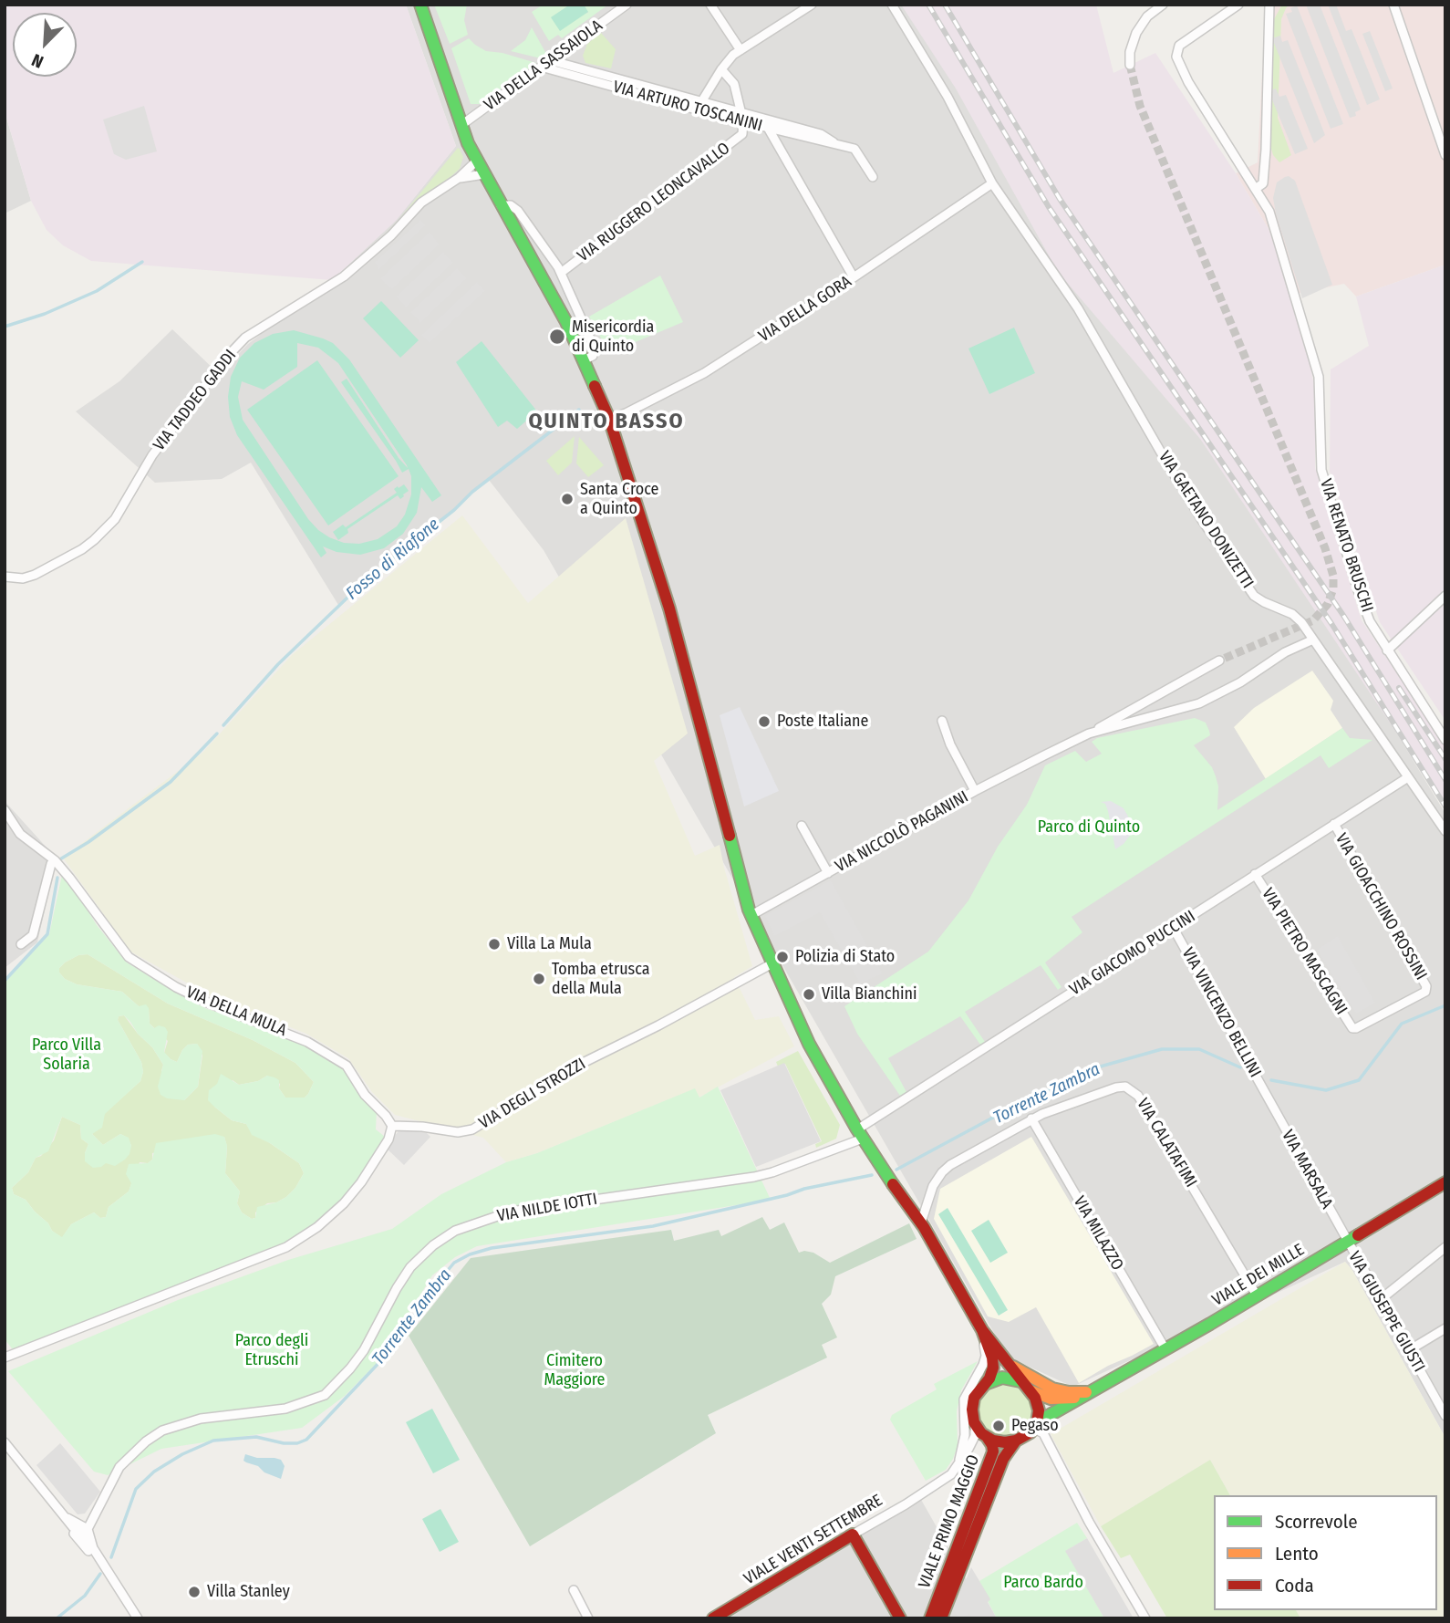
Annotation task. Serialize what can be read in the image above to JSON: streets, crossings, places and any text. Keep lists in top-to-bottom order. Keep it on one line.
{"streets":{"main road":["VIALE DEI MILLE","VIALE PRIMO MAGGIO","VIALE VENTI SETTEMBRE"],"street":["VIA DELLA SASSAIOLA","VIA ARTURO TOSCANINI","VIA RUGGERO LEONCAVALLO","VIA DELLA GORA","VIA TADDEO GADDI","VIA GAETANO DONIZETTI","VIA RENATO BRUSCHI","VIA NICCOLÒ PAGANINI","VIA GIOACCHINO ROSSINI","VIA PIETRO MASCAGNI","VIA GIACOMO PUCCINI","VIA DELLA MULA","VIA VINCENZO BELLINI","VIA DEGLI STROZZI","VIA CALATAFIMI","VIA MARSALA","VIA NILDE IOTTI","VIA MILAZZO","VIA GIUSEPPE GIUSTI"]},"crossings":[["VIA DELLA SASSAIOLA","VIA ARTURO TOSCANINI"],["VIA ARTURO TOSCANINI","VIA RUGGERO LEONCAVALLO"],["VIA DELLA GORA","VIA GAETANO DONIZETTI"],["VIA GAETANO DONIZETTI","VIA NICCOLÒ PAGANINI"],["VIA GAETANO DONIZETTI","VIA GIACOMO PUCCINI"],["VIA GIOACCHINO ROSSINI","VIA PIETRO MASCAGNI"],["VIA GIOACCHINO ROSSINI","VIA GIACOMO PUCCINI"],["VIA PIETRO MASCAGNI","VIA GIACOMO PUCCINI"],["VIA GIACOMO PUCCINI","VIA VINCENZO BELLINI"],["VIA GIACOMO PUCCINI","VIA NILDE IOTTI"],["VIA DELLA MULA","VIA DEGLI STROZZI"],["VIA VINCENZO BELLINI","VIA MARSALA"],["VIA CALATAFIMI","VIA MILAZZO"],["VIA CALATAFIMI","VIALE DEI MILLE"],["VIA MARSALA","VIALE DEI MILLE"],["VIA MARSALA","VIA GIUSEPPE GIUSTI"],["VIA MILAZZO","VIALE DEI MILLE"],["VIALE DEI MILLE","VIA GIUSEPPE GIUSTI"],["VIALE PRIMO MAGGIO","VIALE VENTI SETTEMBRE"]],"districts":["QUINTO BASSO"],"water":["Fosso di Riafone","Torrente Zambra"],"parks":["Parco di Quinto","Parco Villa Solaria","Parco degli Etruschi","Cimitero Maggiore","Parco Bardo"],"places":["Misericordia di Quinto","Santa Croce a Quinto","Poste Italiane","Villa La Mula","Polizia di Stato","Tomba etrusca della Mula","Villa Bianchini","Pegaso","Villa Stanley"],"legend":["Scorrevole","Lento","Coda"],"north":"bottom left"}
